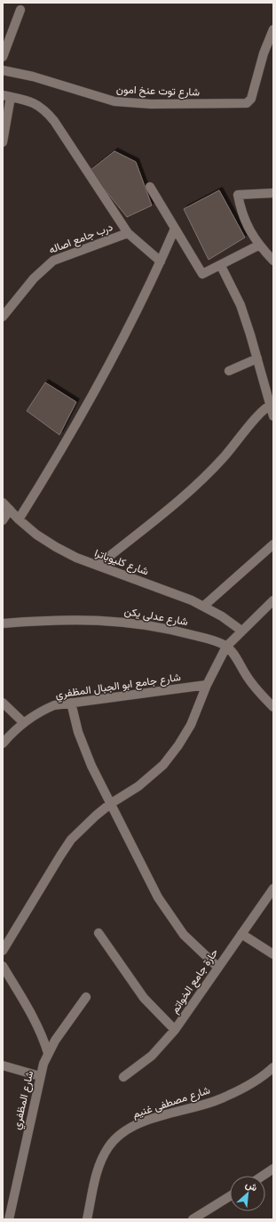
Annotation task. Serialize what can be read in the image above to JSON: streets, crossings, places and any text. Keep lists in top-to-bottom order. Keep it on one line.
{"streets":{"street":["شارع توت عنخ امون","درب جامع اصاله","شارع كليوباترا","شارع عدلى يكن","شارع جامع ابو الجبال المظفري","حارة جامع الخواتم","شارع المظفري","شارع مصطفى غنيم"]},"north":"top right"}
